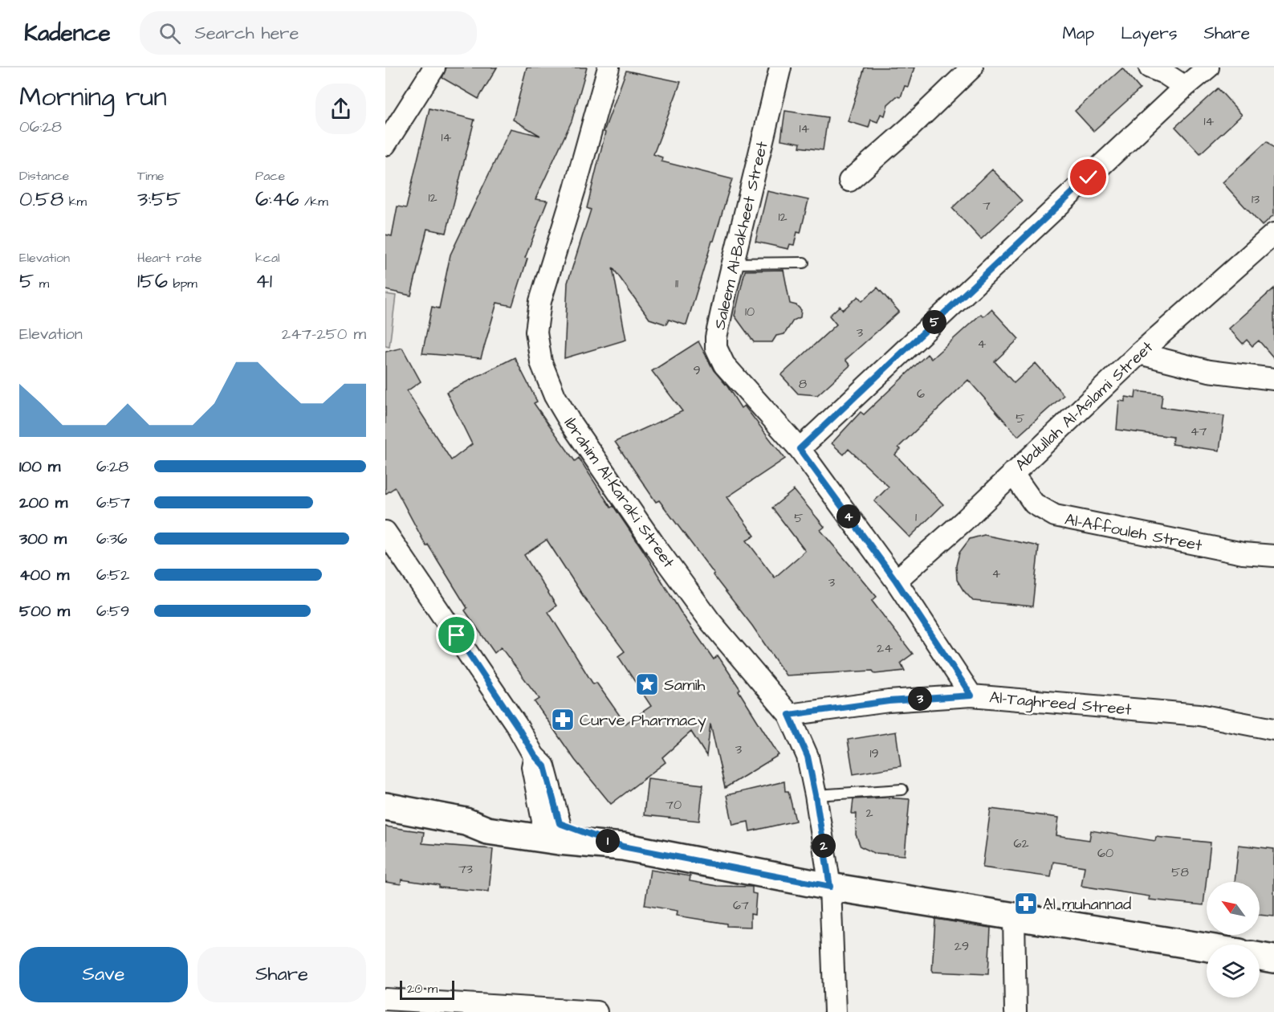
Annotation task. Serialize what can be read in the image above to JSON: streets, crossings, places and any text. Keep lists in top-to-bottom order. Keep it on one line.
{"streets":{"street":["Saleem Al-Bakheet Street","Abdullah Al-Aslami Street","Ibrahim Al-Karaki Street","Al-Affouleh Street","Al-Taghreed Street"]},"crossings":[["Saleem Al-Bakheet Street","Abdullah Al-Aslami Street"],["Saleem Al-Bakheet Street","Al-Taghreed Street"],["Abdullah Al-Aslami Street","Al-Affouleh Street"],["Ibrahim Al-Karaki Street","Al-Taghreed Street"]],"places":{"place":["Samih"],"pharmacy":["Curve Pharmacy","Al muhannad"]},"house_numbers":["14","14","14","12","13","7","12","11","10","3","4","9","8","6","5","47","1","5","4","3","24","3","19","70","2","62","60","73","58","67","29"],"scale_bar":"20 m","north":"top left","page":{"header":"Kadence","search":"Search here","nav":["Map","Layers","Share"],"heading":["Morning run","06:28"],"stats":[["Distance","0.58 km"],["Time","3:55"],["Pace","6:46 /km"],["Elevation","5 m"],["Heart rate","156 bpm"],["kcal","41"]],"pins":["5","4","3","1","2"],"chart":["Elevation","247–250 m"],"list":[{"name":"100 m","note":"6:28"},{"name":"200 m","note":"6:57"},{"name":"300 m","note":"6:36"},{"name":"400 m","note":"6:52"},{"name":"500 m","note":"6:59"}],"buttons":["Save","Share"],"scale":"20 m"}}
